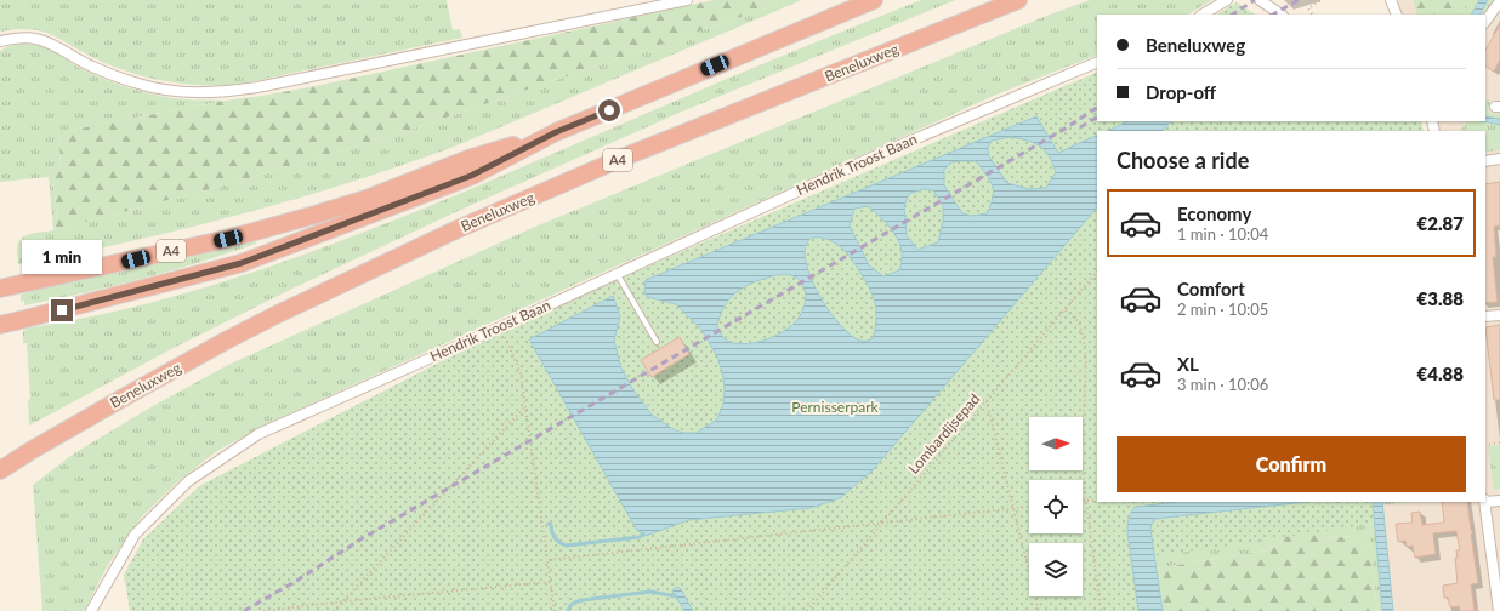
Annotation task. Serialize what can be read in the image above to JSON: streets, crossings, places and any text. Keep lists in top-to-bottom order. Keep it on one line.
{"streets":{"highway":["Beneluxweg","A4"],"street":["Hendrik Troost Baan"],"path":["Lombardijsepad"]},"parks":["Pernisserpark"],"north":"right","page":{"banner":["Beneluxweg","Drop-off"],"heading":"Choose a ride","list":[{"name":"Economy","note":"1 min · 10:04","value":"€2.87"},{"name":"Comfort","note":"2 min · 10:05","value":"€3.88"},{"name":"XL","note":"3 min · 10:06","value":"€4.88"}],"bubble":"1 min","buttons":"Confirm"}}
